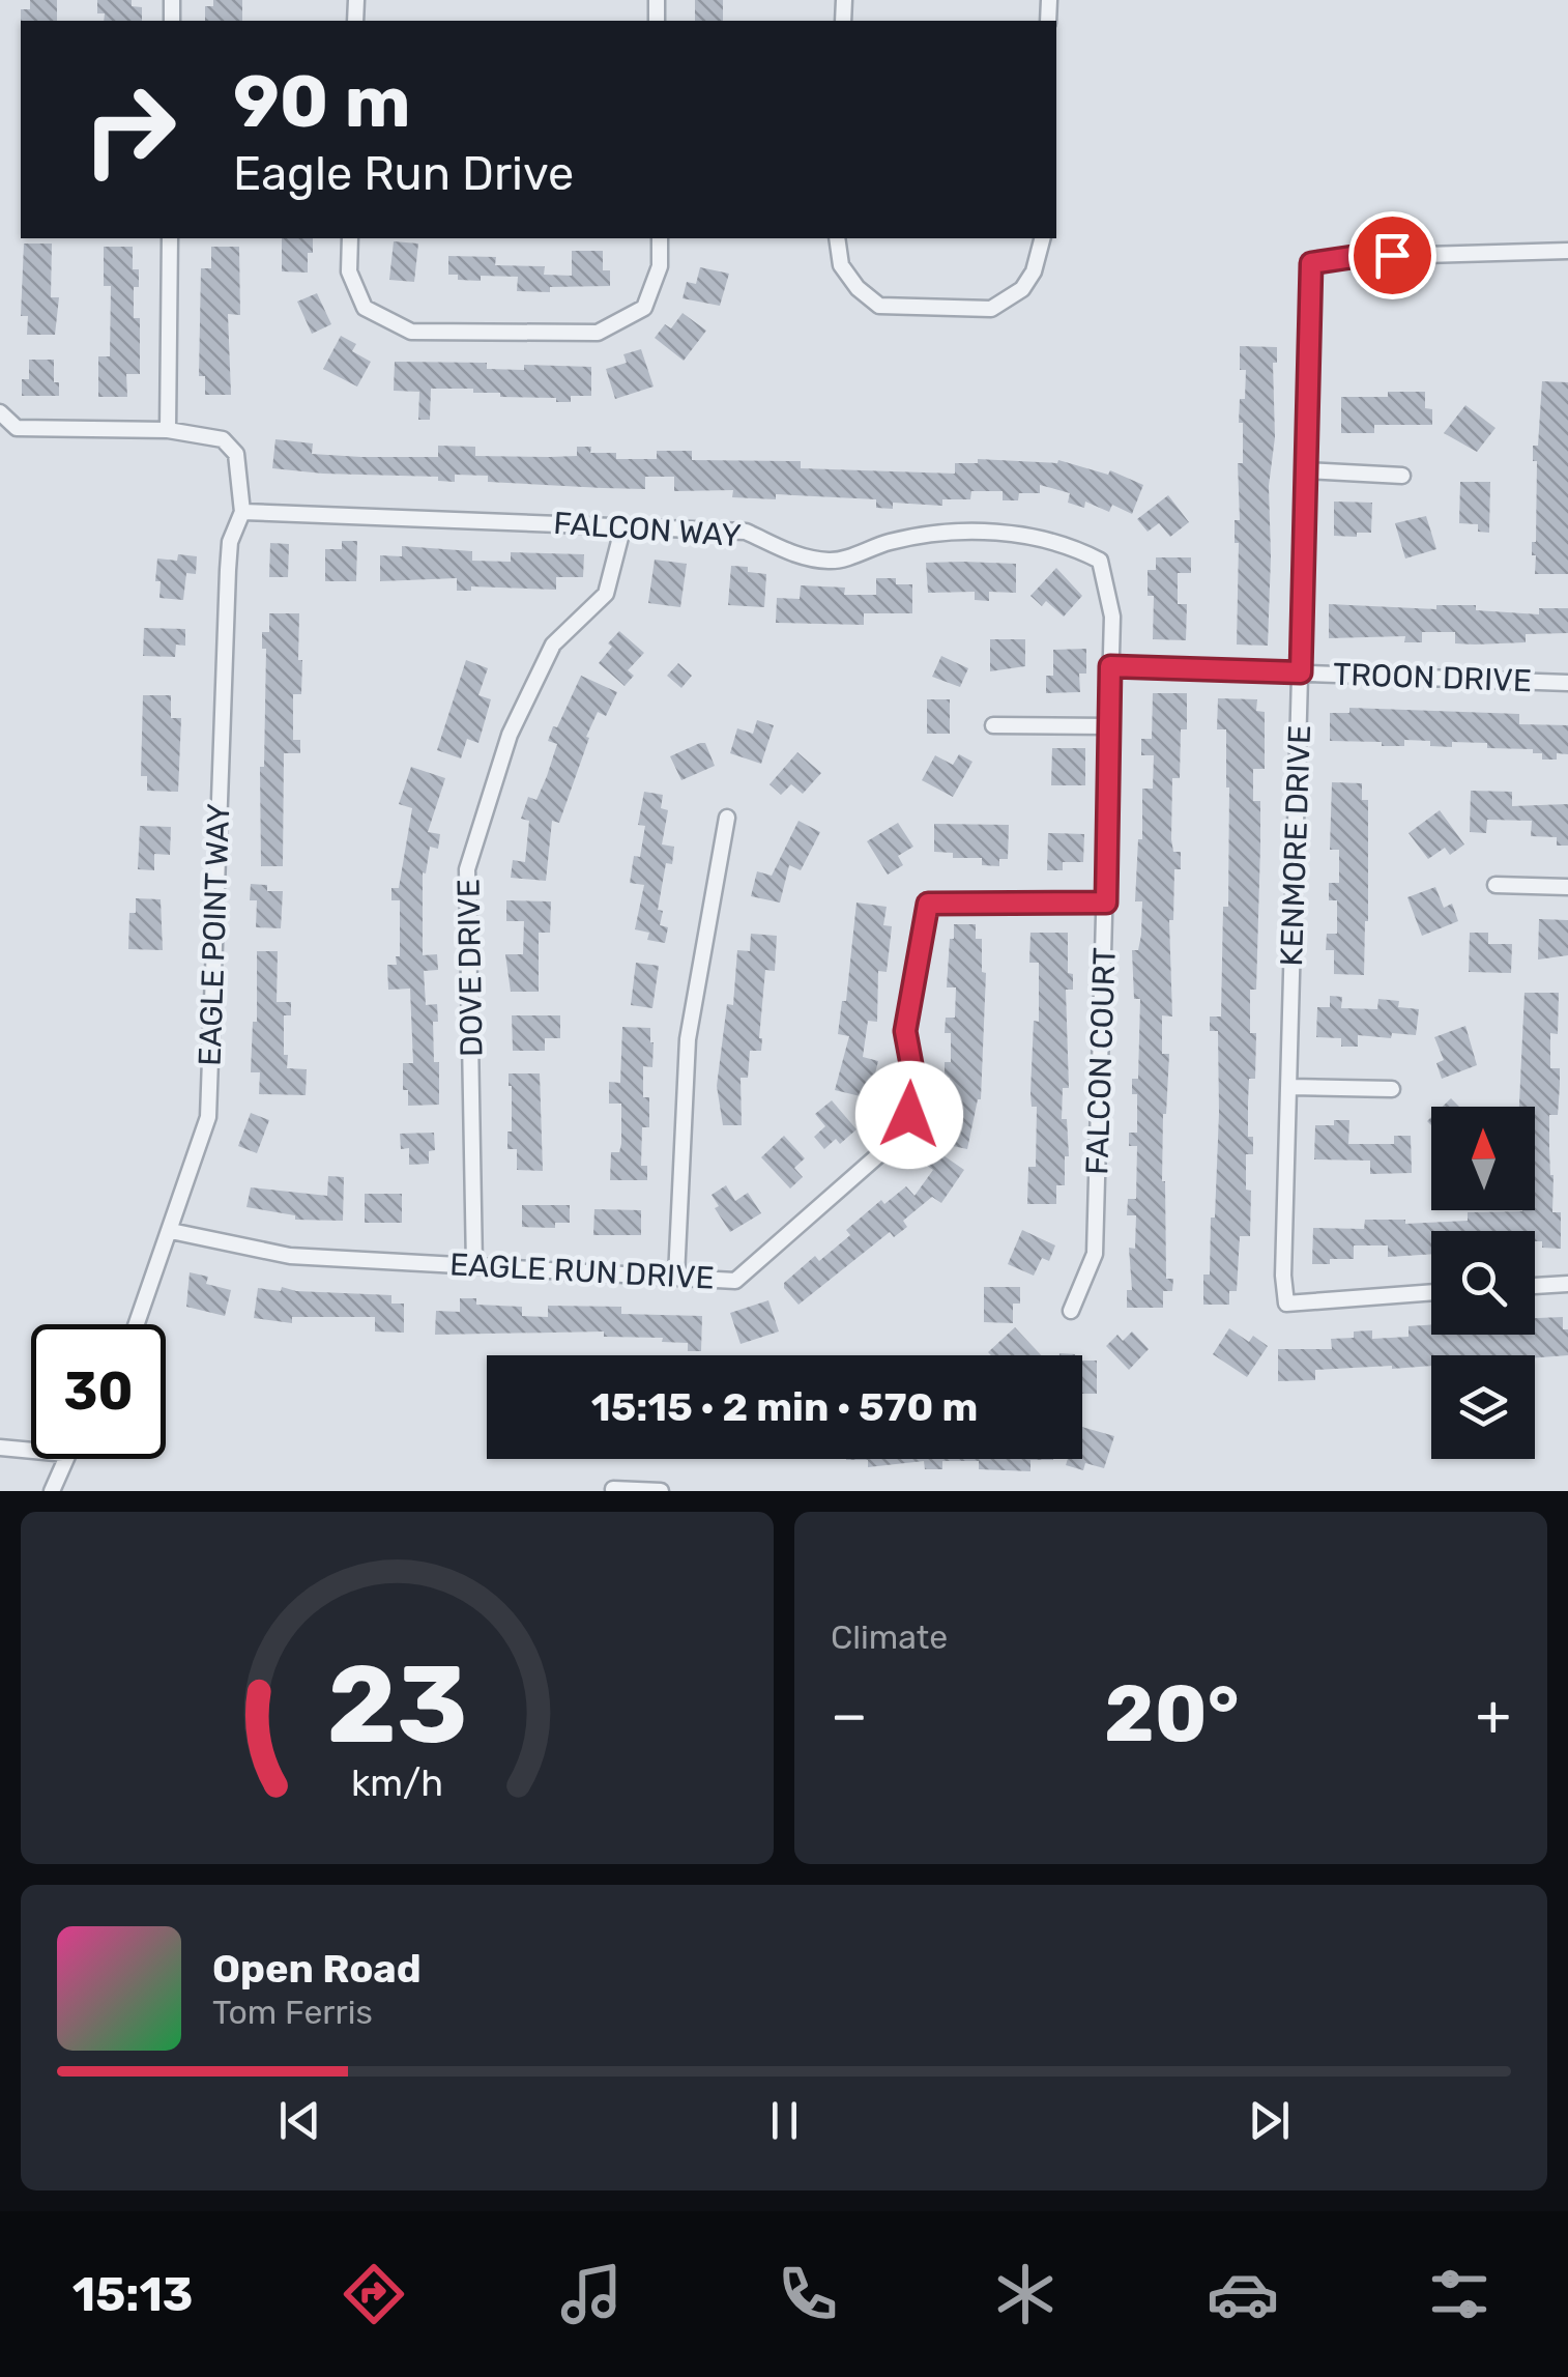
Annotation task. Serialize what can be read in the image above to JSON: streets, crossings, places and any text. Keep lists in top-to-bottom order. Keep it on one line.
{"streets":{"street":["FALCON WAY","TROON DRIVE","KENMORE DRIVE","EAGLE POINT WAY","DOVE DRIVE","FALCON COURT","EAGLE RUN DRIVE"]},"crossings":[["FALCON WAY","EAGLE POINT WAY"],["FALCON WAY","DOVE DRIVE"],["FALCON WAY","FALCON COURT"],["TROON DRIVE","KENMORE DRIVE"],["TROON DRIVE","FALCON COURT"],["EAGLE POINT WAY","EAGLE RUN DRIVE"],["DOVE DRIVE","EAGLE RUN DRIVE"],["FALCON COURT","EAGLE RUN DRIVE"]],"north":"top","page":{"turn":["90 m","Eagle Run Drive"],"limit":"30","trip":"15:15 · 2 min · 570 m","tile":"Climate","heat":["−","20°","+"],"song":["Open Road","Tom Ferris"],"tabs":"15:13","gauge":["23","km/h"]}}
